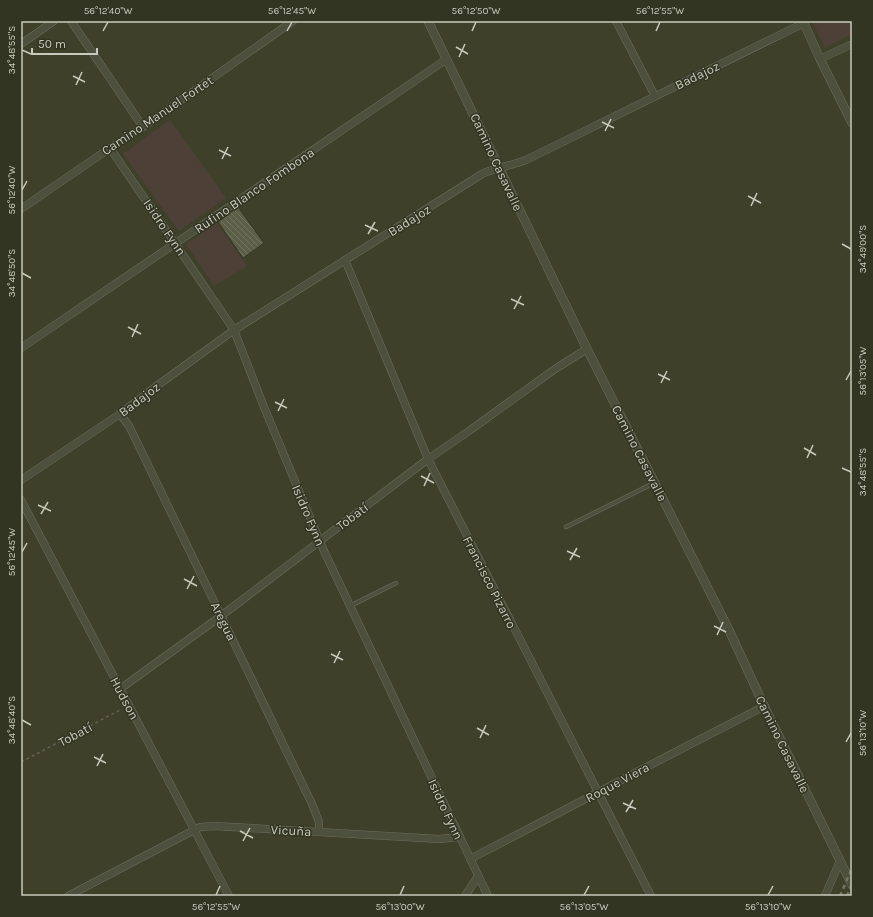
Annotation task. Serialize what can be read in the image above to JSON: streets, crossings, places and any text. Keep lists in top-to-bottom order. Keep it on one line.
{"streets":{"street":["Badajoz","Camino Manuel Fortet","Camino Casavalle","Rufino Blanco Fombona","Isidro Fynn","Tobatí","Francisco Pizarro","Aregua","Hudson","Roque Viera","Vicuña"]},"crossings":[["Badajoz","Camino Casavalle"],["Badajoz","Isidro Fynn"],["Badajoz","Francisco Pizarro"],["Badajoz","Aregua"],["Camino Manuel Fortet","Isidro Fynn"],["Camino Casavalle","Rufino Blanco Fombona"],["Camino Casavalle","Tobatí"],["Camino Casavalle","Roque Viera"],["Rufino Blanco Fombona","Isidro Fynn"],["Isidro Fynn","Tobatí"],["Isidro Fynn","Roque Viera"],["Isidro Fynn","Vicuña"],["Tobatí","Francisco Pizarro"],["Tobatí","Aregua"],["Tobatí","Hudson"],["Francisco Pizarro","Roque Viera"],["Aregua","Vicuña"],["Hudson","Vicuña"]],"scale_bar":"50 m","coordinates":["56°12'40\"W","56°12'45\"W","56°12'50\"W","56°12'55\"W","34°48'55\"S","34°49'00\"S","34°48'50\"S","56°13'05\"W","34°48'40\"S","56°13'10\"W","56°13'00\"W"]}
